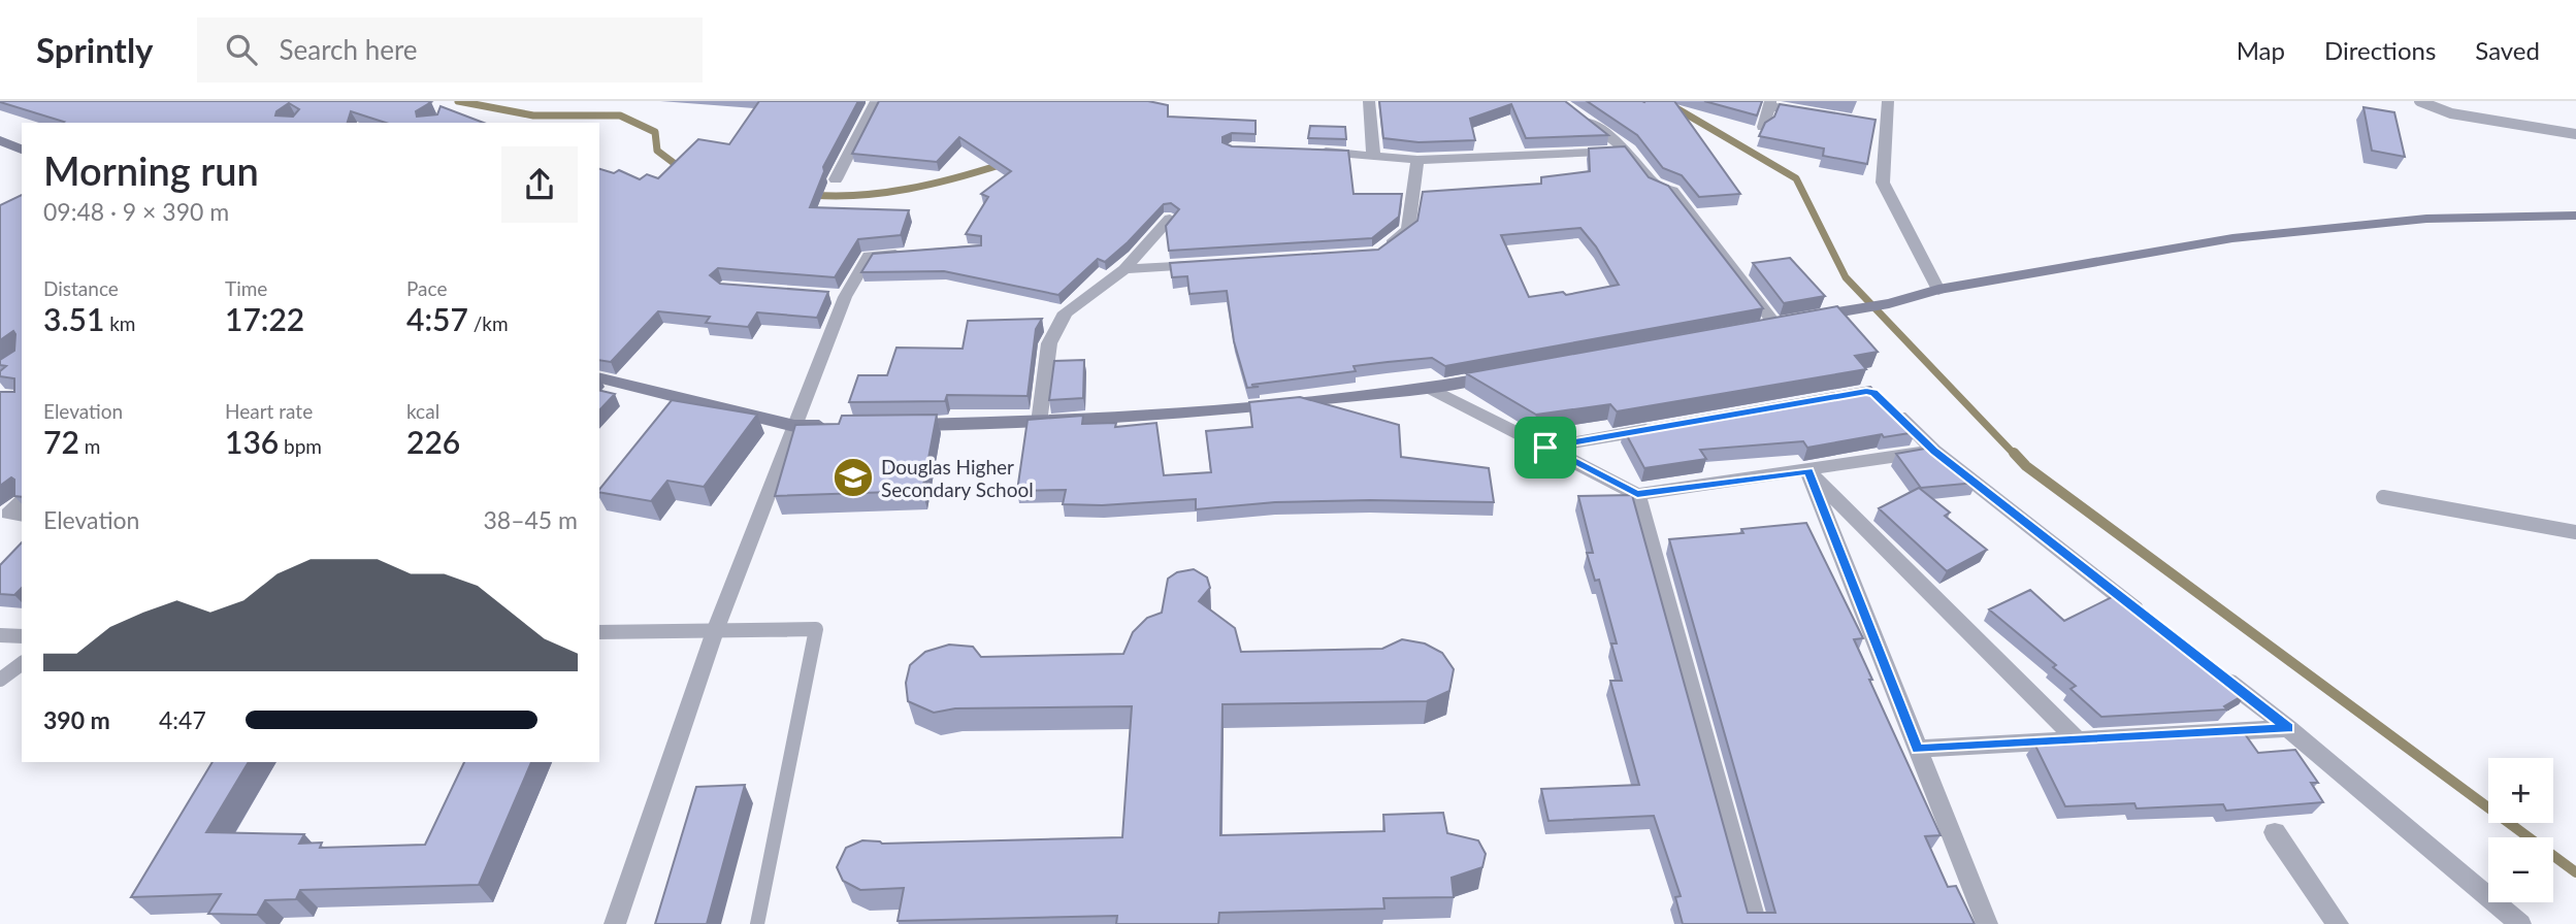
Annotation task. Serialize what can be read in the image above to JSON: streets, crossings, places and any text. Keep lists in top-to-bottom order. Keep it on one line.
{"places":{"school or university":["Douglas Higher Secondary School"]},"page":{"header":"Sprintly","search":"Search here","nav":["Map","Directions","Saved"],"heading":["Morning run","09:48 · 9 × 390 m"],"stats":[["Distance","3.51 km"],["Time","17:22"],["Pace","4:57 /km"],["Elevation","72 m"],["Heart rate","136 bpm"],["kcal","226"]],"chart":["Elevation","38–45 m"],"list":[{"name":"390 m","note":"4:47"}],"map_buttons":["+","−"]}}
